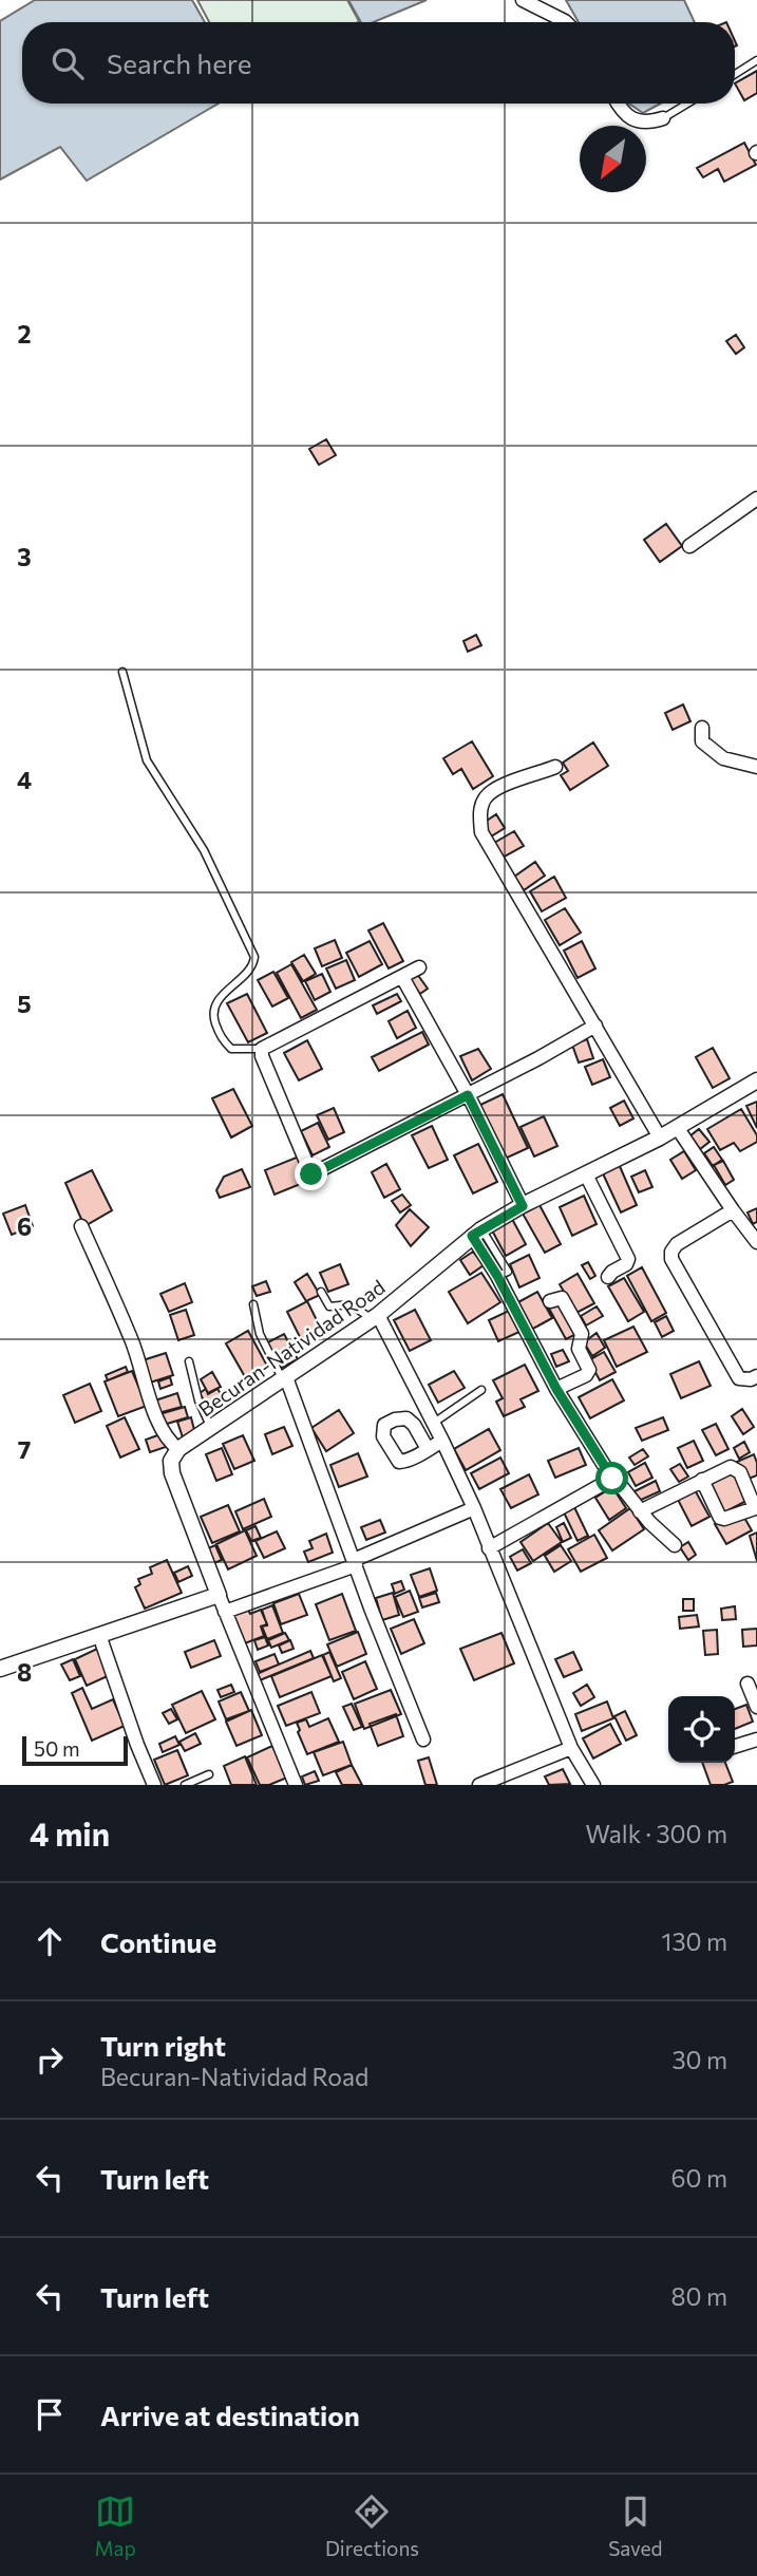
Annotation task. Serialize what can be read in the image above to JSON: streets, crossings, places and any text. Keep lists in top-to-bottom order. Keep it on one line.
{"streets":{"street":["Becuran-Natividad Road"]},"scale_bar":"50 m","north":"bottom left","page":{"search":"Search here","scale":"50 m","heading":["4 min","Walk · 300 m"],"list":[["Continue","130 m"],["Turn right","Becuran-Natividad Road","30 m"],["Turn left","60 m"],["Turn left","80 m"],"Arrive at destination"],"nav":["Map","Directions","Saved"]},"grid":{"rows":["2","3","4","5","6","7","8"]}}
